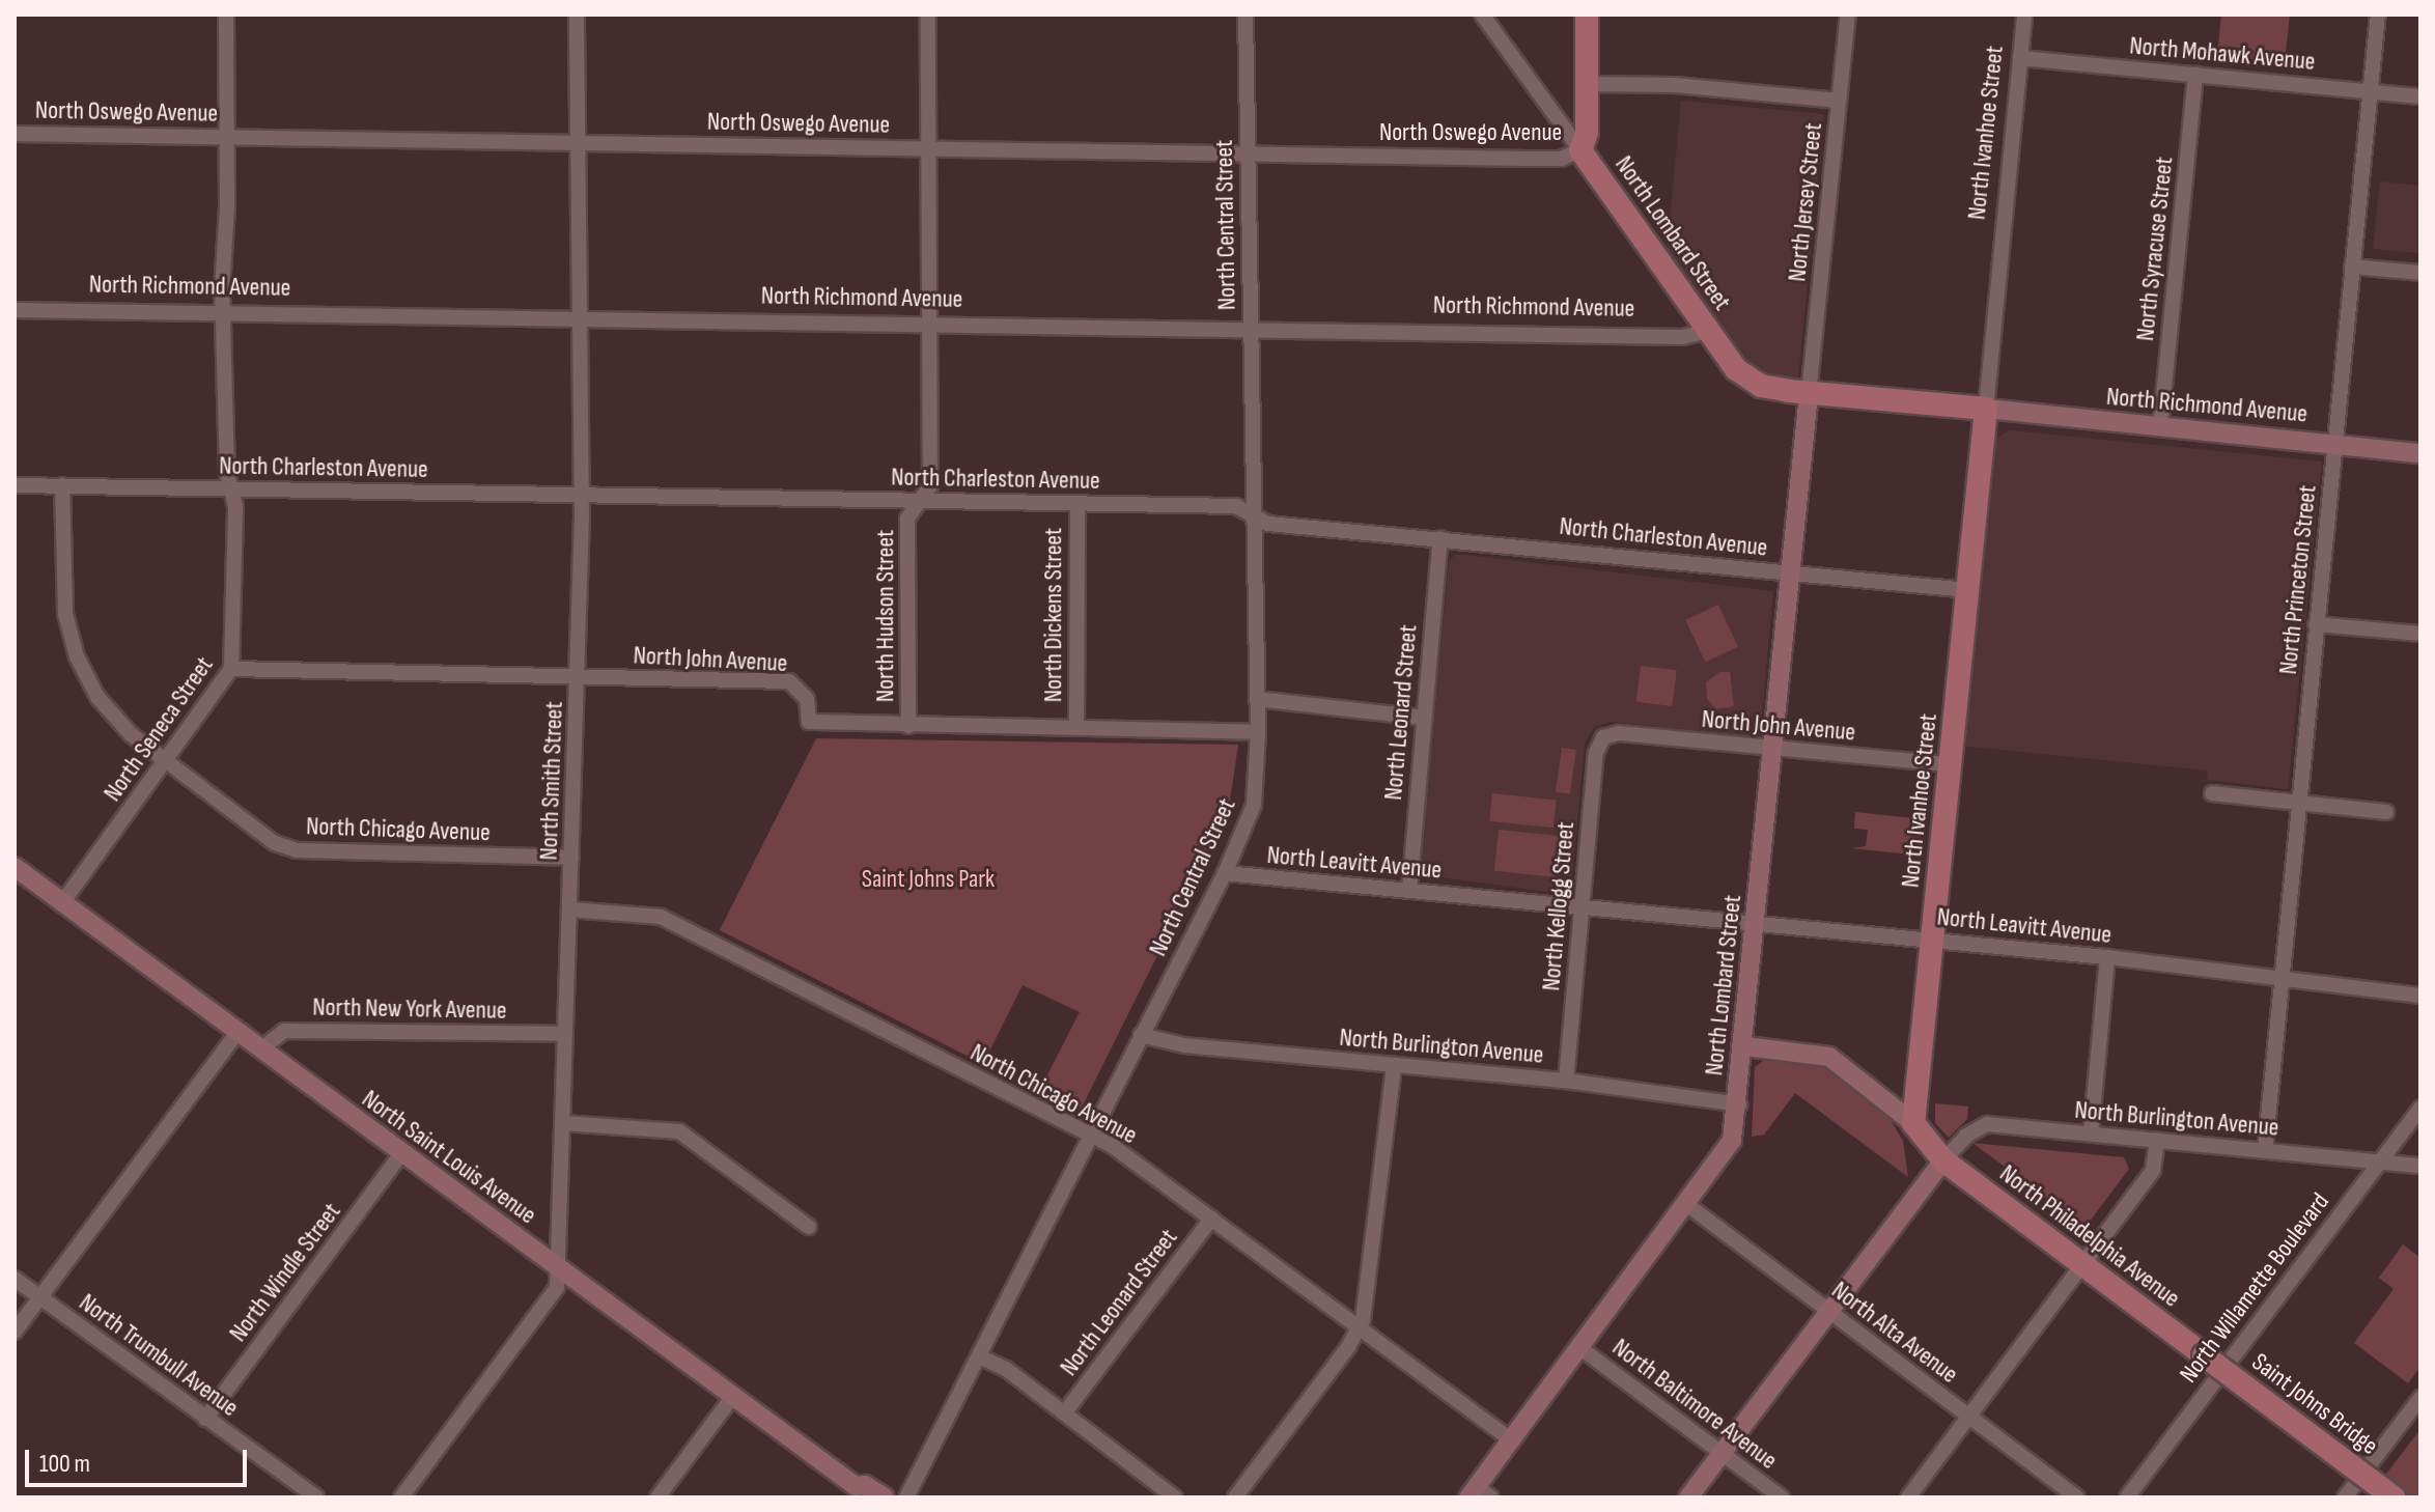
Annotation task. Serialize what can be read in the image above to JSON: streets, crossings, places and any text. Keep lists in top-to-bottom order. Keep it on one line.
{"streets":{"main road":["North Ivanhoe Street","North Lombard Street","North Richmond Avenue","North Saint Louis Avenue","North Philadelphia Avenue","Saint Johns Bridge"],"street":["North Mohawk Avenue","North Oswego Avenue","North Jersey Street","North Central Street","North Syracuse Street","North Charleston Avenue","North Princeton Street","North Dickens Street","North Hudson Street","North John Avenue","North Leonard Street","North Seneca Street","North Smith Street","North Chicago Avenue","North Leavitt Avenue","North Kellogg Street","North New York Avenue","North Burlington Avenue","North Windle Street","North Willamette Boulevard","North Alta Avenue","North Trumbull Avenue","North Baltimore Avenue"]},"crossings":[["North Mohawk Avenue","North Ivanhoe Street"],["North Mohawk Avenue","North Syracuse Street"],["North Mohawk Avenue","North Princeton Street"],["North Oswego Avenue","North Central Street"],["North Oswego Avenue","North Lombard Street"],["North Oswego Avenue","North Hudson Street"],["North Oswego Avenue","North Seneca Street"],["North Oswego Avenue","North Smith Street"],["North Ivanhoe Street","North Richmond Avenue"],["North Ivanhoe Street","North Charleston Avenue"],["North Ivanhoe Street","North John Avenue"],["North Ivanhoe Street","North Leavitt Avenue"],["North Jersey Street","North Lombard Street"],["North Jersey Street","North Richmond Avenue"],["North Central Street","North Richmond Avenue"],["North Central Street","North Charleston Avenue"],["North Central Street","North John Avenue"],["North Central Street","North Chicago Avenue"],["North Central Street","North Leavitt Avenue"],["North Central Street","North Burlington Avenue"],["North Lombard Street","North Richmond Avenue"],["North Lombard Street","North Charleston Avenue"],["North Lombard Street","North John Avenue"],["North Lombard Street","North Chicago Avenue"],["North Lombard Street","North Leavitt Avenue"],["North Lombard Street","North Burlington Avenue"],["North Lombard Street","North Alta Avenue"],["North Lombard Street","North Baltimore Avenue"],["North Syracuse Street","North Richmond Avenue"],["North Richmond Avenue","North Princeton Street"],["North Richmond Avenue","North Hudson Street"],["North Richmond Avenue","North Seneca Street"],["North Richmond Avenue","North Smith Street"],["North Charleston Avenue","North Dickens Street"],["North Charleston Avenue","North Hudson Street"],["North Charleston Avenue","North Leonard Street"],["North Charleston Avenue","North Seneca Street"],["North Charleston Avenue","North Smith Street"],["North Charleston Avenue","North Chicago Avenue"],["North Princeton Street","North Leavitt Avenue"],["North Princeton Street","North Burlington Avenue"],["North Dickens Street","North John Avenue"],["North Hudson Street","North John Avenue"],["North John Avenue","North Seneca Street"],["North John Avenue","North Smith Street"],["North John Avenue","North Kellogg Street"],["North Leonard Street","North Chicago Avenue"],["North Leonard Street","North Leavitt Avenue"],["North Seneca Street","North Chicago Avenue"],["North Seneca Street","North Saint Louis Avenue"],["North Smith Street","North Chicago Avenue"],["North Smith Street","North New York Avenue"],["North Smith Street","North Saint Louis Avenue"],["North Leavitt Avenue","North Kellogg Street"],["North Kellogg Street","North Burlington Avenue"],["North New York Avenue","North Saint Louis Avenue"],["North Burlington Avenue","North Philadelphia Avenue"],["North Burlington Avenue","North Willamette Boulevard"],["North Saint Louis Avenue","North Windle Street"],["North Philadelphia Avenue","Saint Johns Bridge"],["North Windle Street","North Trumbull Avenue"]],"parks":["Saint Johns Park"],"scale_bar":"100 m"}
